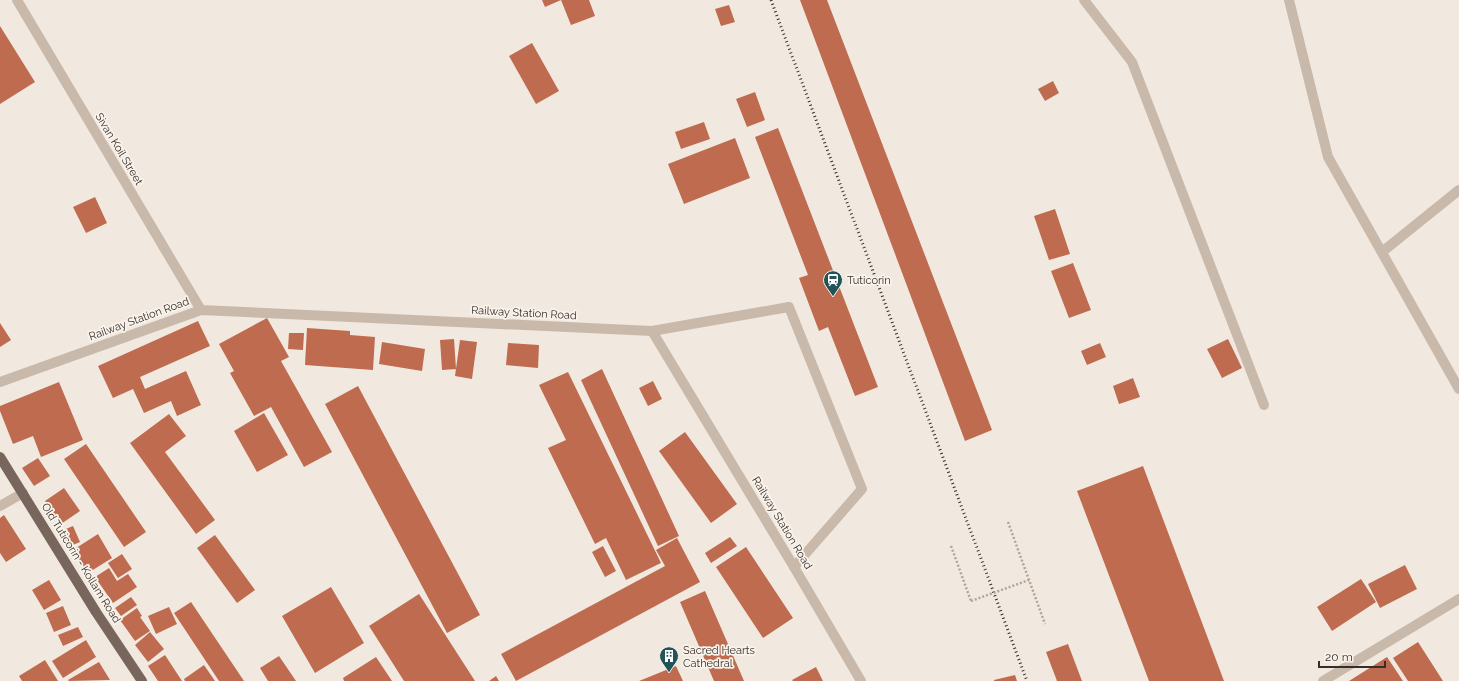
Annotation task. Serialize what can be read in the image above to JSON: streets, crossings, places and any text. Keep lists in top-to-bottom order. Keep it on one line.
{"streets":{"main road":["Old Tuticorin - Kollam Road"],"street":["Sivan Koil Street","Railway Station Road"]},"crossings":[["Sivan Koil Street","Railway Station Road"]],"places":{"station":["Tuticorin"],"building":["Sacred Hearts Cathedral"]},"scale_bar":"20 m"}
